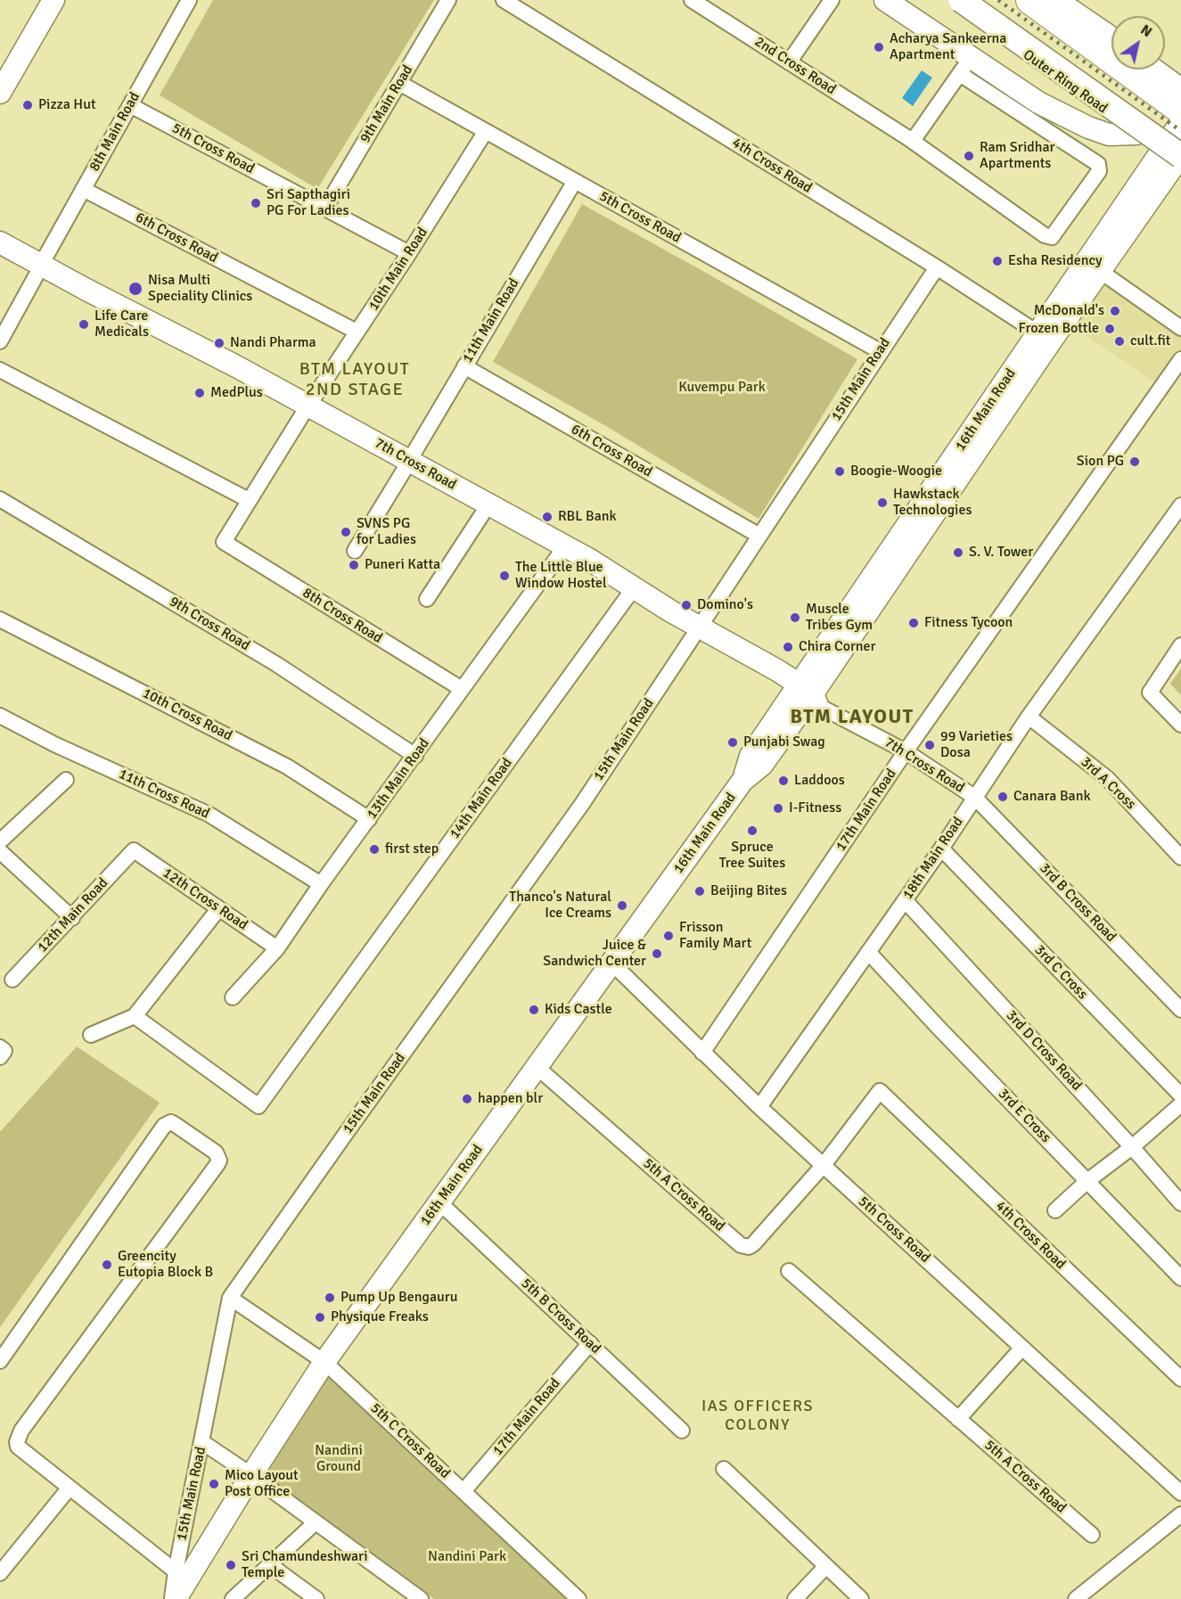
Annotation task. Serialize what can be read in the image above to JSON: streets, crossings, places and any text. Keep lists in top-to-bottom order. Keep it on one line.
{"streets":{"highway":["Outer Ring Road"],"street":["2nd Cross Road","9th Main Road","8th Main Road","5th Cross Road","4th Cross Road","6th Cross Road","10th Main Road","11th Main Road","15th Main Road","16th Main Road","7th Cross Road","8th Cross Road","9th Cross Road","10th Cross Road","13th Main Road","3rd A Cross","11th Cross Road","14th Main Road","17th Main Road","18th Main Road","12th Cross Road","3rd B Cross Road","12th Main Road","3rd C Cross","3rd D Cross Road","3rd E Cross","5th A Cross Road","5th B Cross Road","5th C Cross Road"]},"crossings":[["Outer Ring Road","16th Main Road"],["9th Main Road","5th Cross Road"],["8th Main Road","5th Cross Road"],["8th Main Road","6th Cross Road"],["8th Main Road","7th Cross Road"],["5th Cross Road","4th Cross Road"],["5th Cross Road","10th Main Road"],["5th Cross Road","11th Main Road"],["5th Cross Road","15th Main Road"],["5th Cross Road","16th Main Road"],["5th Cross Road","17th Main Road"],["5th Cross Road","18th Main Road"],["5th Cross Road","5th A Cross Road"],["4th Cross Road","15th Main Road"],["4th Cross Road","16th Main Road"],["4th Cross Road","5th A Cross Road"],["6th Cross Road","10th Main Road"],["6th Cross Road","11th Main Road"],["6th Cross Road","15th Main Road"],["10th Main Road","7th Cross Road"],["10th Main Road","8th Cross Road"],["11th Main Road","7th Cross Road"],["15th Main Road","16th Main Road"],["15th Main Road","7th Cross Road"],["15th Main Road","5th C Cross Road"],["16th Main Road","7th Cross Road"],["16th Main Road","5th A Cross Road"],["16th Main Road","5th B Cross Road"],["16th Main Road","5th C Cross Road"],["7th Cross Road","13th Main Road"],["7th Cross Road","14th Main Road"],["7th Cross Road","17th Main Road"],["7th Cross Road","18th Main Road"],["7th Cross Road","3rd B Cross Road"],["8th Cross Road","13th Main Road"],["9th Cross Road","13th Main Road"],["10th Cross Road","13th Main Road"],["13th Main Road","11th Cross Road"],["13th Main Road","12th Cross Road"],["3rd A Cross","18th Main Road"],["17th Main Road","5th B Cross Road"],["17th Main Road","5th C Cross Road"],["18th Main Road","3rd B Cross Road"],["18th Main Road","3rd C Cross"],["18th Main Road","3rd D Cross Road"],["18th Main Road","3rd E Cross"],["12th Cross Road","12th Main Road"]],"districts":["BTM LAYOUT 2ND STAGE","BTM LAYOUT","IAS OFFICERS COLONY"],"parks":["Kuvempu Park","Nandini Ground","Nandini Park"],"places":["Acharya Sankeerna Apartment","Pizza Hut","Ram Sridhar Apartments","Sri Sapthagiri PG For Ladies","Esha Residency","Nisa Multi Speciality Clinics","McDonald's","Life Care Medicals","Frozen Bottle","cult.fit","Nandi Pharma","MedPlus","Sion PG","Boogie-Woogie","Hawkstack Technologies","RBL Bank","SVNS PG for Ladies","S. V. Tower","Puneri Katta","The Little Blue Window Hostel","Domino's","Muscle Tribes Gym","Fitness Tycoon","Chira Corner","Punjabi Swag","99 Varieties Dosa","Laddoos","Canara Bank","I-Fitness","Spruce Tree Suites","first step","Beijing Bites","Thanco's Natural Ice Creams","Frisson Family Mart","Juice & Sandwich Center","Kids Castle","happen blr","Greencity Eutopia Block B","Pump Up Bengauru","Physique Freaks","Mico Layout Post Office","Sri Chamundeshwari Temple"],"north":"top right"}
